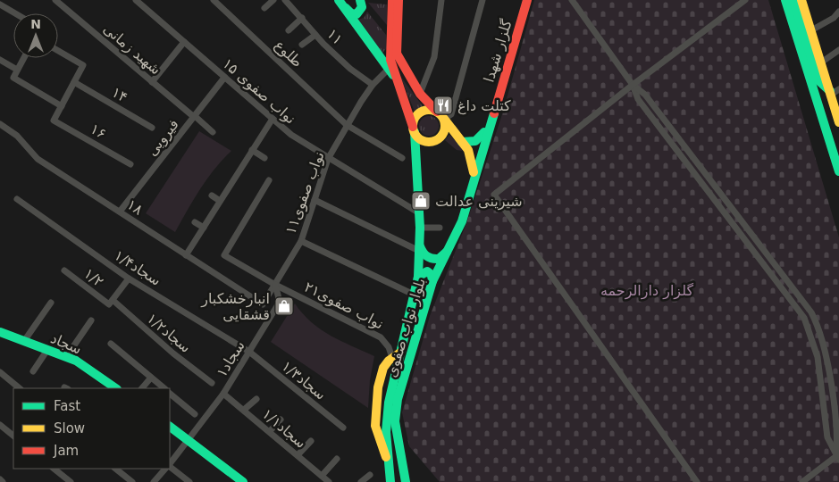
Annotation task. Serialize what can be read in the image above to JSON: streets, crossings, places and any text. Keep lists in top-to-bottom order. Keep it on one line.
{"streets":{"main road":["گلزار شهدا","بلوار نواب صفوی","سجاد"],"street":["۱۱","شهید زمانی","طلوع","نواب صفوی ۱۵","۱۴","۱۶","فیرویی","۱۱نواب صفوی","۱۸","۱/۴سجاد","۱/۲","۲۱نواب صفوی","۱/۲سجاد","۱سجاد","۱/۳سجاد","۱/۱سجاد"]},"crossings":[["۱۱","۱۱نواب صفوی"],["شهید زمانی","فیرویی"],["گلزار شهدا","بلوار نواب صفوی"],["طلوع","۱۱نواب صفوی"],["نواب صفوی ۱۵","فیرویی"],["نواب صفوی ۱۵","۱۱نواب صفوی"],["نواب صفوی ۱۵","بلوار نواب صفوی"],["فیرویی","۱۸"],["۱۱نواب صفوی","۱۸"],["۱۱نواب صفوی","۲۱نواب صفوی"],["۱۱نواب صفوی","۱سجاد"],["۱/۴سجاد","۱سجاد"],["۱/۴سجاد","۱/۳سجاد"],["۱/۲","۱/۲سجاد"],["۲۱نواب صفوی","بلوار نواب صفوی"],["۲۱نواب صفوی","۱سجاد"],["۱سجاد","۱/۳سجاد"],["۱سجاد","۱/۱سجاد"]],"parks":["گلزار دارالرحمه"],"places":{"restaurant":["کتلت داغ"],"shop":["شیرینی عدالت","انبارخشکبار قشقایی"]},"legend":["Fast","Slow","Jam"],"north":"top"}
